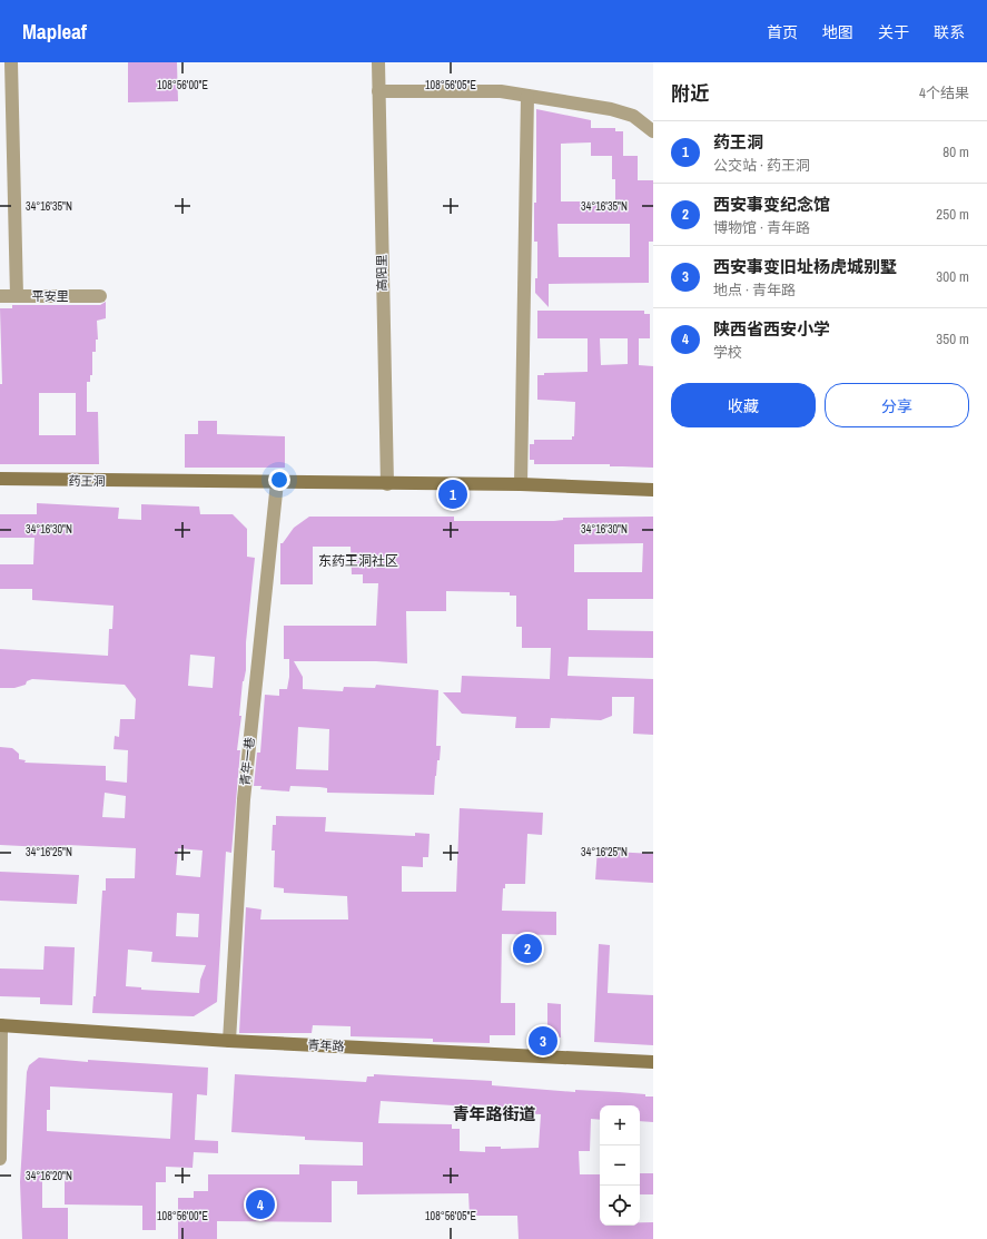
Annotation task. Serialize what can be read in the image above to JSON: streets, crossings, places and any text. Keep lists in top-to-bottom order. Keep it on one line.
{"streets":{"street":["高阳里","平安里","药王洞","青年一巷","青年路"]},"crossings":[["高阳里","药王洞"],["药王洞","青年一巷"],["青年一巷","青年路"]],"districts":["东药王洞社区","青年路街道"],"page":{"header":"Mapleaf","nav":["首页","地图","关于","联系"],"heading":["附近","4个结果"],"list":[{"mark":"1","name":"药王洞","note":"公交站 · 药王洞","value":"80 m"},{"mark":"2","name":"西安事变纪念馆","note":"博物馆 · 青年路","value":"250 m"},{"mark":"3","name":"西安事变旧址杨虎城别墅","note":"地点 · 青年路","value":"300 m"},{"mark":"4","name":"陕西省西安小学","note":"学校","value":"350 m"}],"buttons":["收藏","分享"],"pins":["1","2","3","4"],"map_buttons":["+","−"]},"coordinates":["108°56'00\"E","108°56'05\"E","34°16'35\"N","34°16'30\"N","34°16'25\"N","34°16'20\"N"]}
